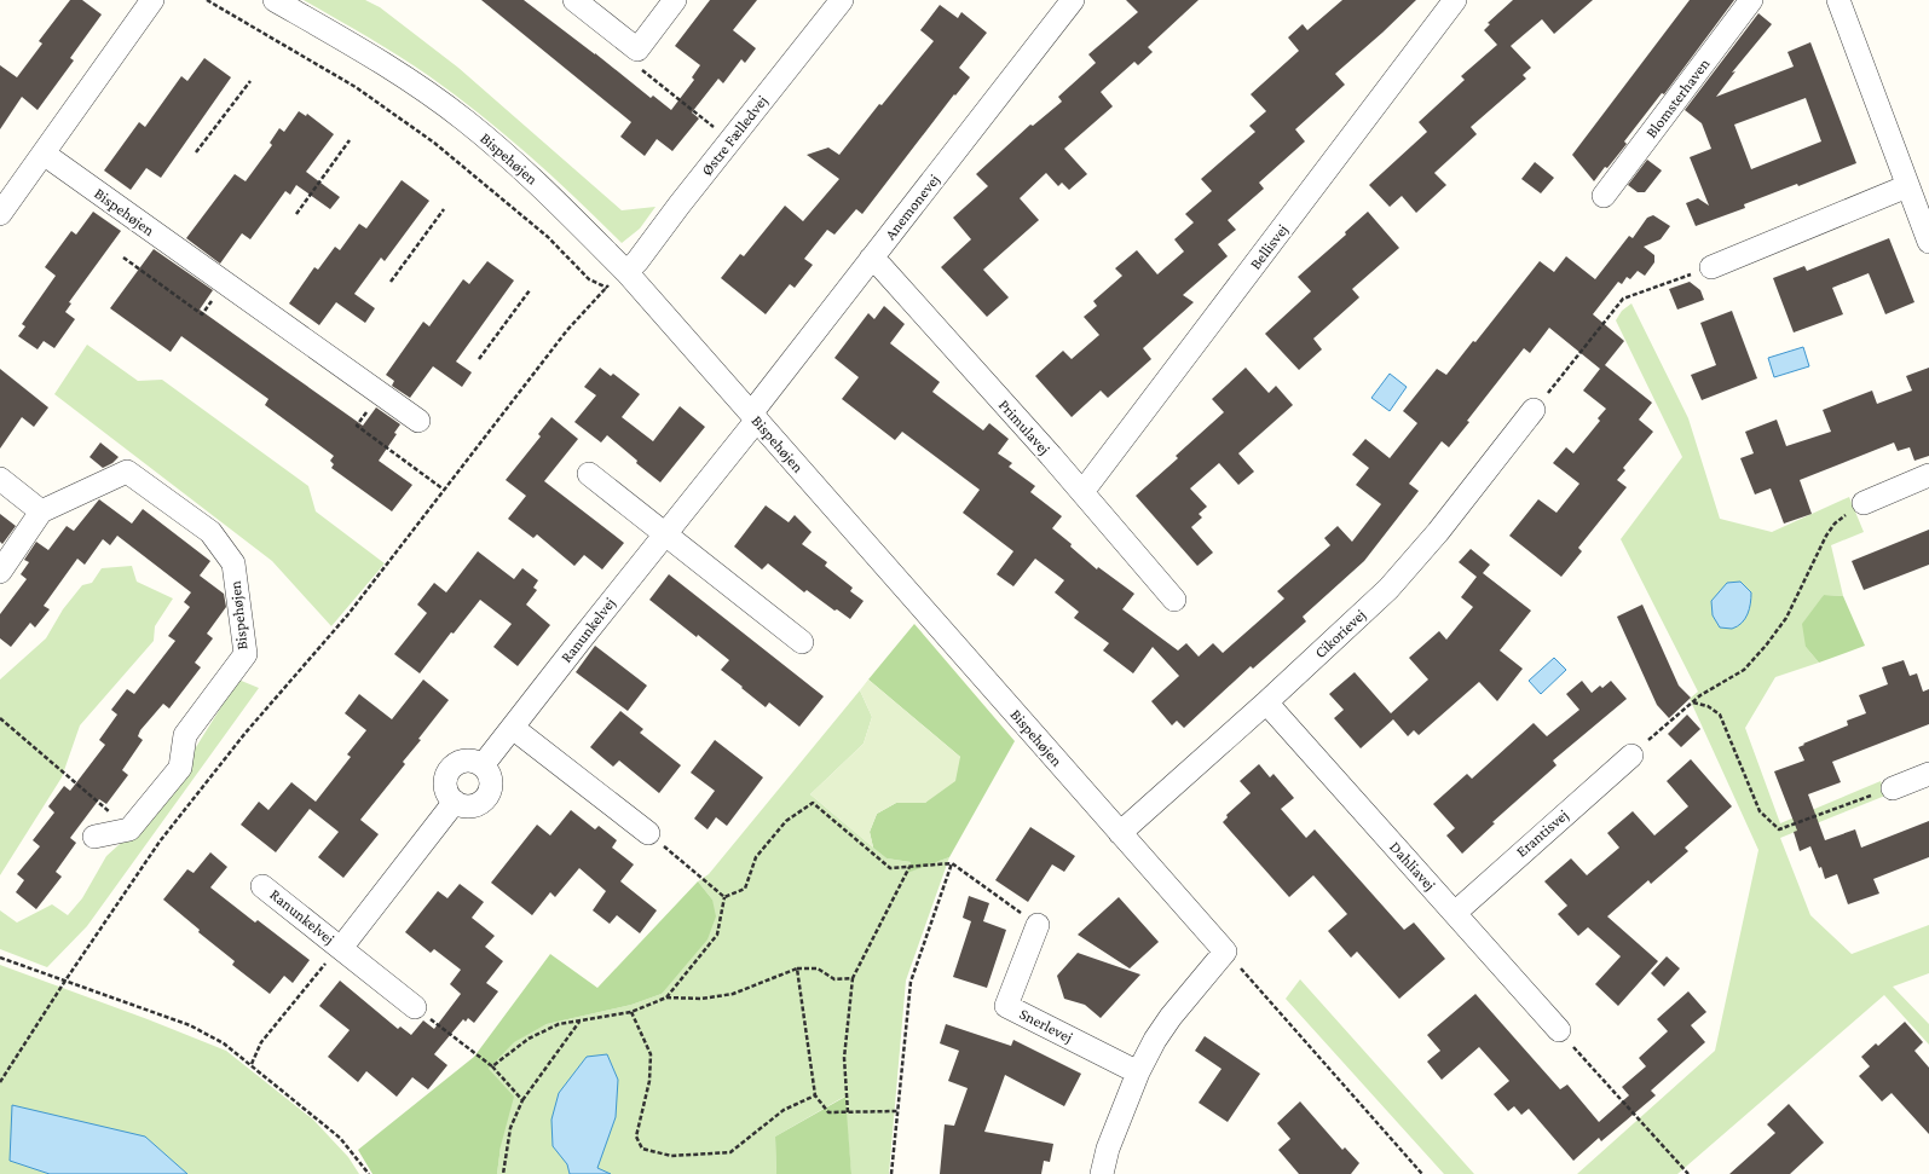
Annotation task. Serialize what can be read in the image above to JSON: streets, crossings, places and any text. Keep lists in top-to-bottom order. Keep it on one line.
{"streets":{"street":["Blomsterhaven","Østre Fælledvej","Bispehøjen","Anemonevej","Bellisvej","Primulavej","Ranunkelvej","Cikorievej","Erantisvej","Dahliavej","Snerlevej"]},"crossings":[["Østre Fælledvej","Bispehøjen"],["Bispehøjen","Anemonevej"],["Bispehøjen","Ranunkelvej"],["Bispehøjen","Cikorievej"],["Anemonevej","Primulavej"],["Anemonevej","Ranunkelvej"],["Bellisvej","Primulavej"],["Cikorievej","Dahliavej"],["Erantisvej","Dahliavej"]]}
